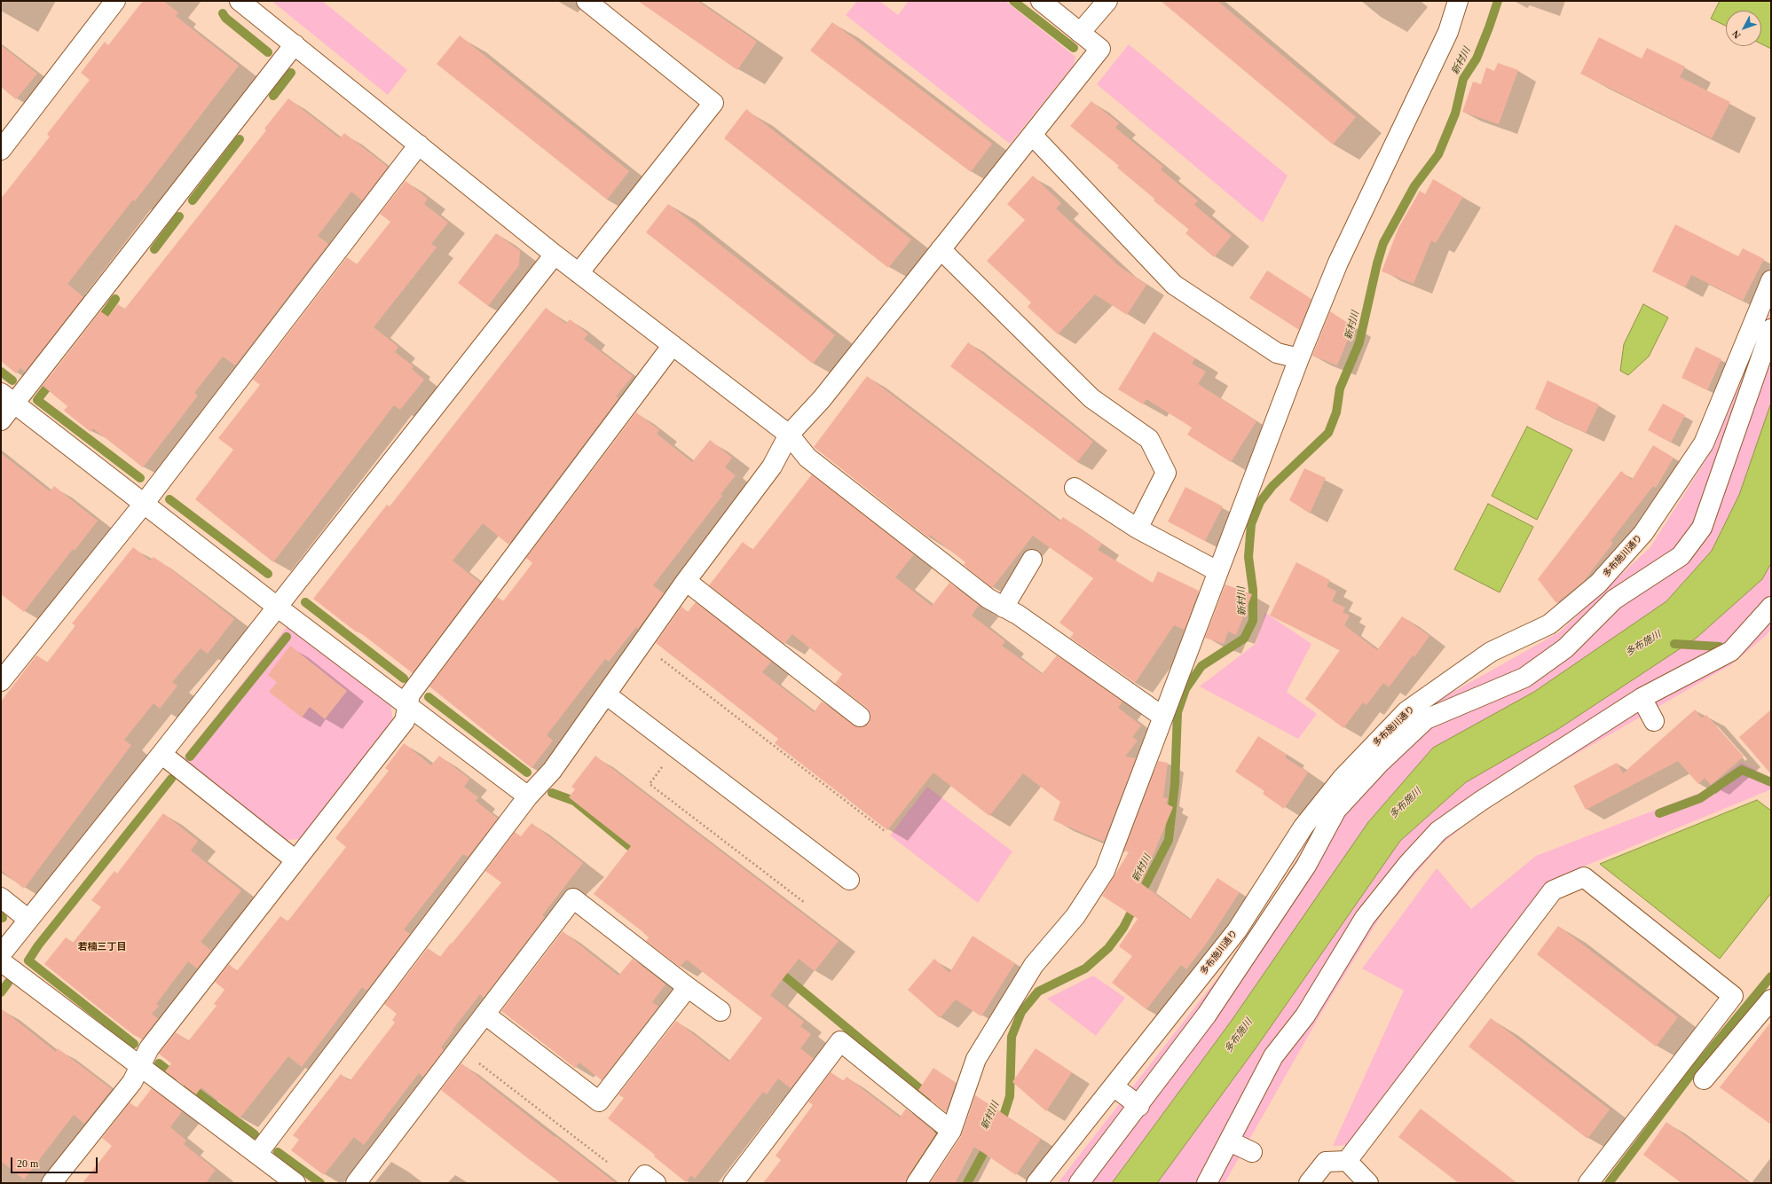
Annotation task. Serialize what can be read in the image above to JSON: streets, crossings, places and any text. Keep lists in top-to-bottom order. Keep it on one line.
{"streets":{"street":["多布施川通り"]},"districts":["若楠三丁目"],"water":["新村川","多布施川"],"scale_bar":"20 m","north":"bottom left"}
